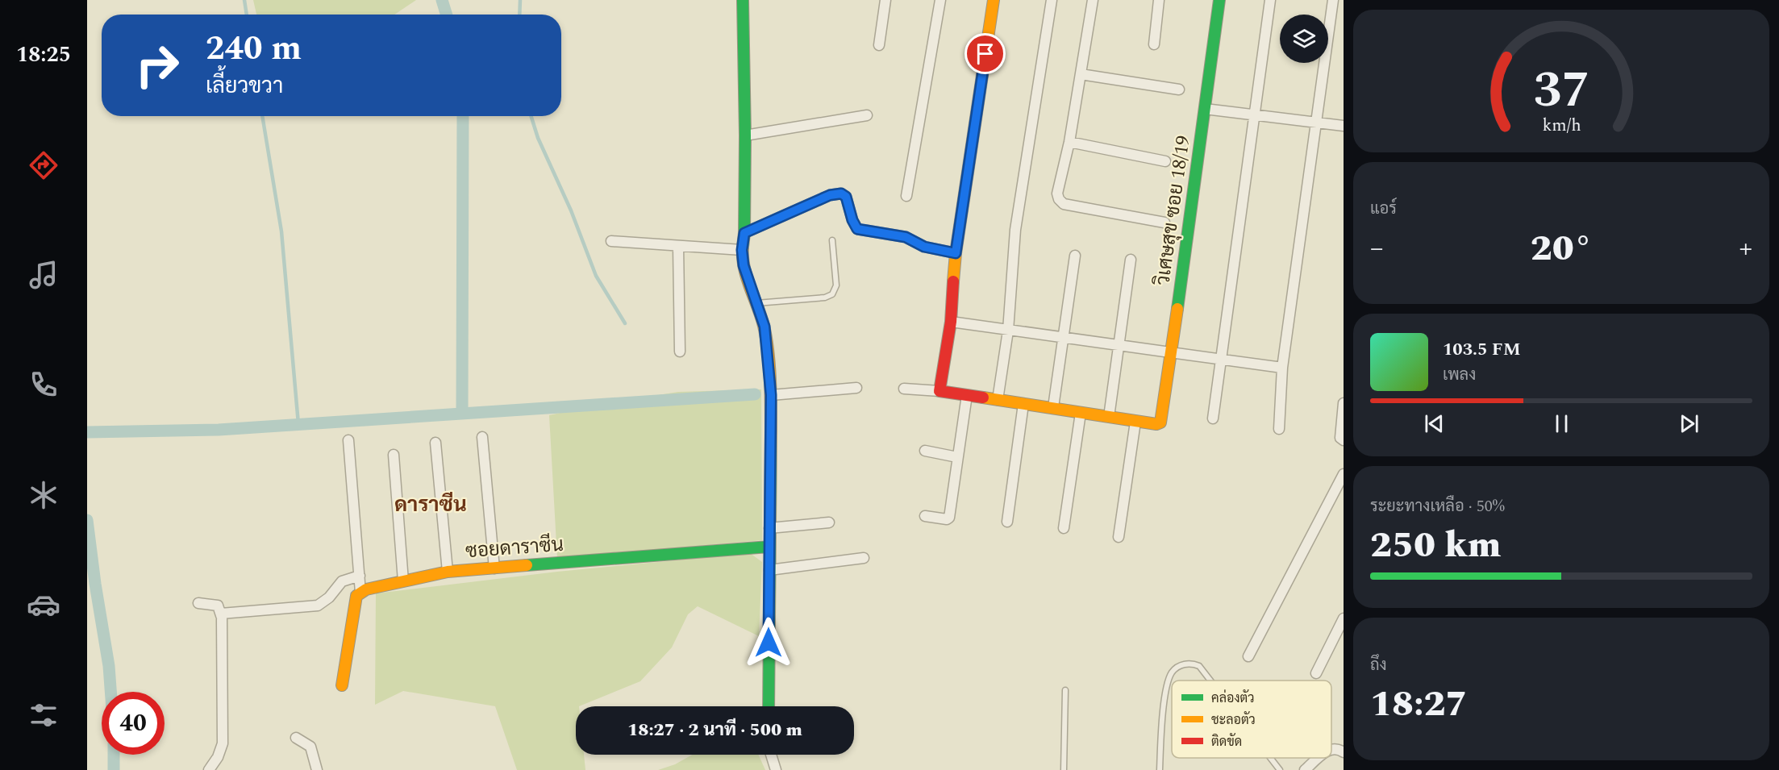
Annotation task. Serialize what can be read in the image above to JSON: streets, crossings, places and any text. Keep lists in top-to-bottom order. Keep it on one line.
{"streets":{"street":["วิเศษสุข ซอย 18/19","ซอยดาราซีน"]},"districts":["ดาราซีน"],"legend":["คล่องตัว","ชะลอตัว","ติดขัด"],"page":{"tabs":"18:25","turn":["240 m","เลี้ยวขวา"],"tile":["แอร์",["ระยะทางเหลือ · 50%","250 km"],["ถึง","18:27"]],"heat":["−","20°","+"],"song":["103.5 FM","เพลง"],"limit":"40","trip":"18:27 · 2 นาที · 500 m","gauge":["37","km/h"]}}
